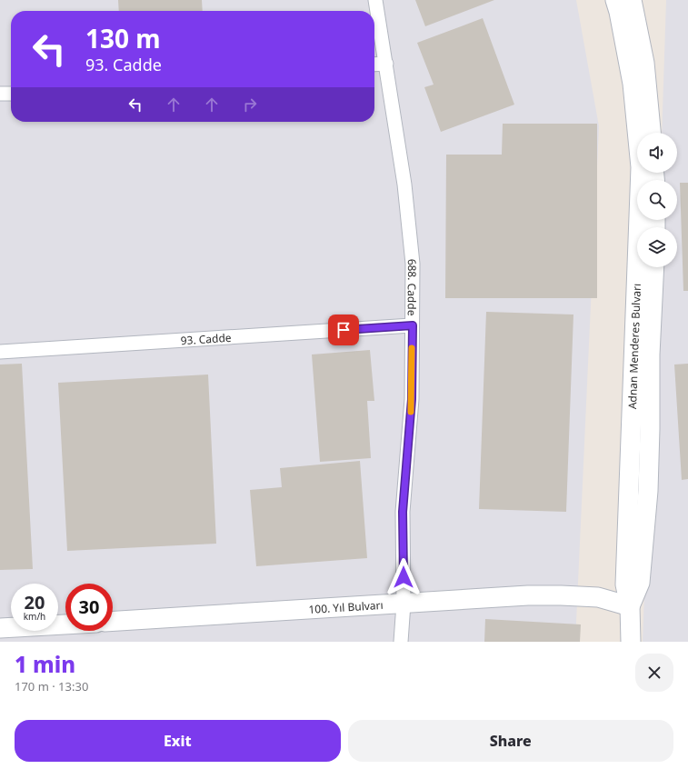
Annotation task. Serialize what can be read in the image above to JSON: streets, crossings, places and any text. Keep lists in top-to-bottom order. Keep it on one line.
{"streets":{"street":["688. Cadde","93. Cadde","Adnan Menderes Bulvarı","100. Yıl Bulvarı"]},"crossings":[["688. Cadde","93. Cadde"],["688. Cadde","100. Yıl Bulvarı"],["Adnan Menderes Bulvarı","100. Yıl Bulvarı"]],"page":{"turn":["130 m","93. Cadde"],"speed":"20 km/h","limit":"30","heading":["1 min","170 m · 13:30"],"buttons":["Exit","Share"]}}
